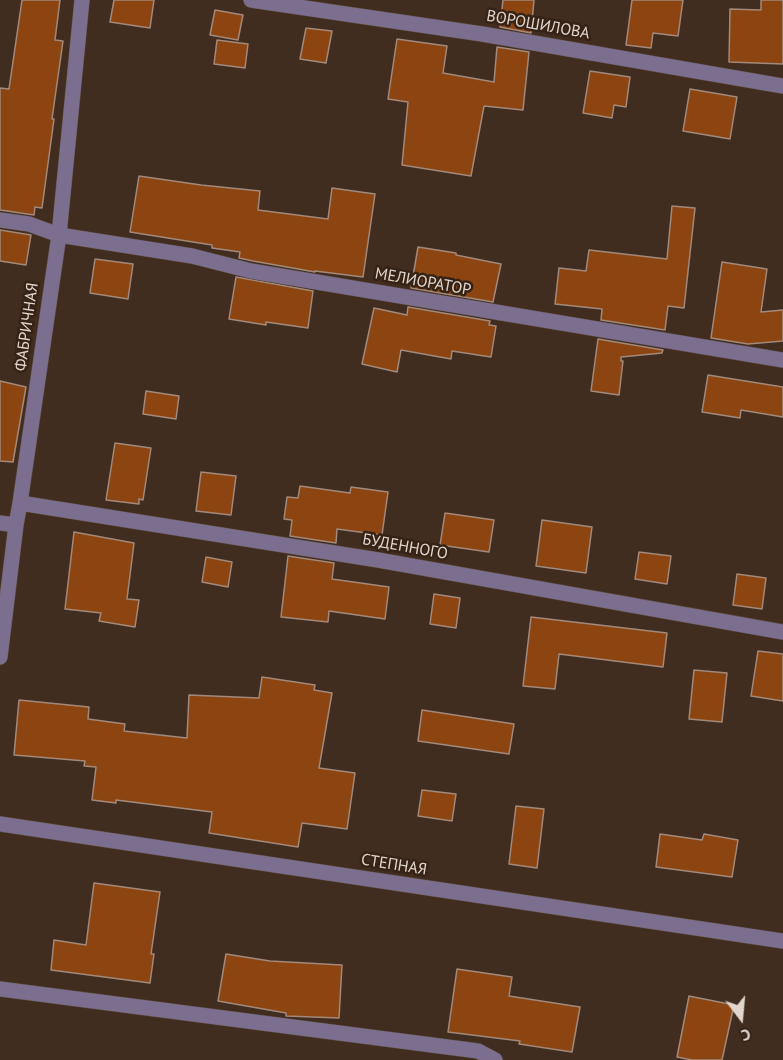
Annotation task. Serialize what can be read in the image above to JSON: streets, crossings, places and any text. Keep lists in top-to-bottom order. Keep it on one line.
{"streets":{"street":["ВОРОШИЛОВА","МЕЛИОРАТОР","ФАБРИЧНАЯ","БУДЕННОГО","СТЕПНАЯ"]},"crossings":[["МЕЛИОРАТОР","ФАБРИЧНАЯ"],["ФАБРИЧНАЯ","БУДЕННОГО"]],"north":"bottom"}
